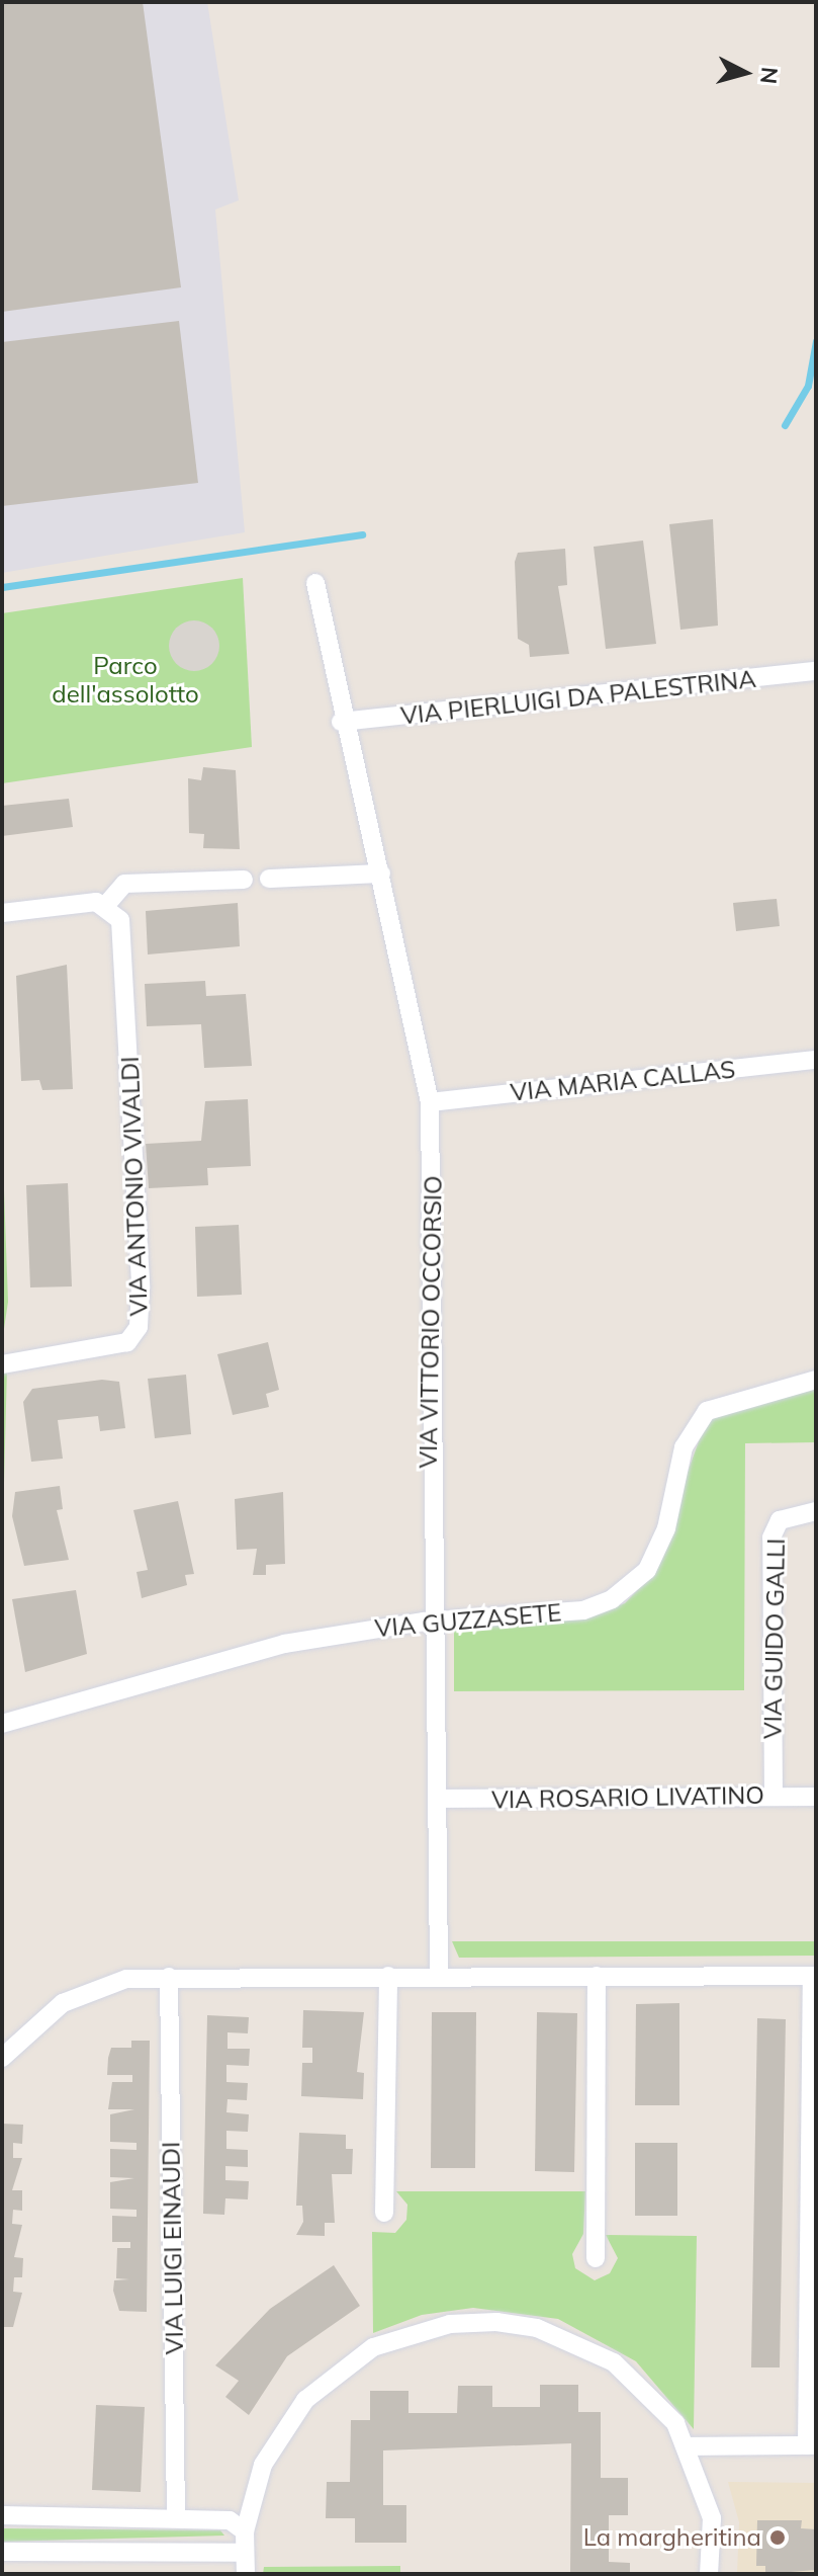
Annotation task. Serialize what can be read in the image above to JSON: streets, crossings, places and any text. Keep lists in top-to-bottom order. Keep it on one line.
{"streets":{"street":["VIA PIERLUIGI DA PALESTRINA","VIA MARIA CALLAS","VIA ANTONIO VIVALDI","VIA VITTORIO OCCORSIO","VIA GUZZASETE","VIA GUIDO GALLI","VIA ROSARIO LIVATINO","VIA LUIGI EINAUDI"]},"crossings":[["VIA PIERLUIGI DA PALESTRINA","VIA VITTORIO OCCORSIO"],["VIA MARIA CALLAS","VIA VITTORIO OCCORSIO"],["VIA VITTORIO OCCORSIO","VIA GUZZASETE"],["VIA VITTORIO OCCORSIO","VIA ROSARIO LIVATINO"],["VIA GUIDO GALLI","VIA ROSARIO LIVATINO"]],"parks":["Parco dell'assolotto"],"places":["La margheritina"],"north":"right"}
